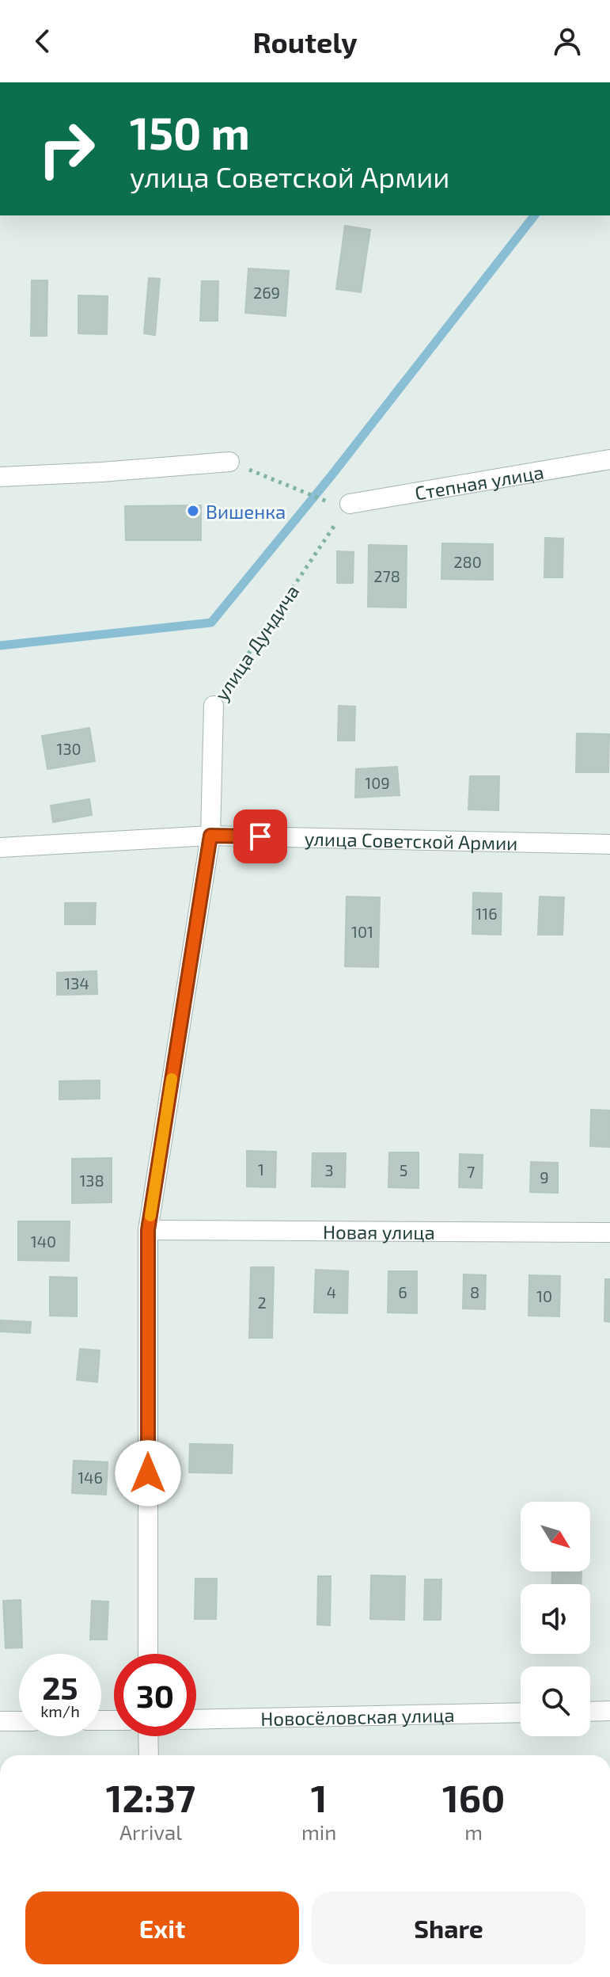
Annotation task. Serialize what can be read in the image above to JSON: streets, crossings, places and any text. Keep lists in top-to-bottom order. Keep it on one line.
{"streets":{"street":["Степная улица","улица Дундича","улица Советской Армии","Новая улица","Новосёловская улица"]},"crossings":[["Степная улица","улица Дундича"],["улица Дундича","улица Советской Армии"],["улица Дундича","Новая улица"]],"places":["Вишенка"],"house_numbers":["269","280","278","130","109","116","101","134","1","3","5","7","9","138","140","4","6","8","10","2","146"],"north":"bottom right","page":{"header":"Routely","turn":["150 m","улица Советской Армии"],"speed":"25 km/h","limit":"30","eta":["12:37","Arrival","1","min","160","m"],"buttons":["Exit","Share"]}}
